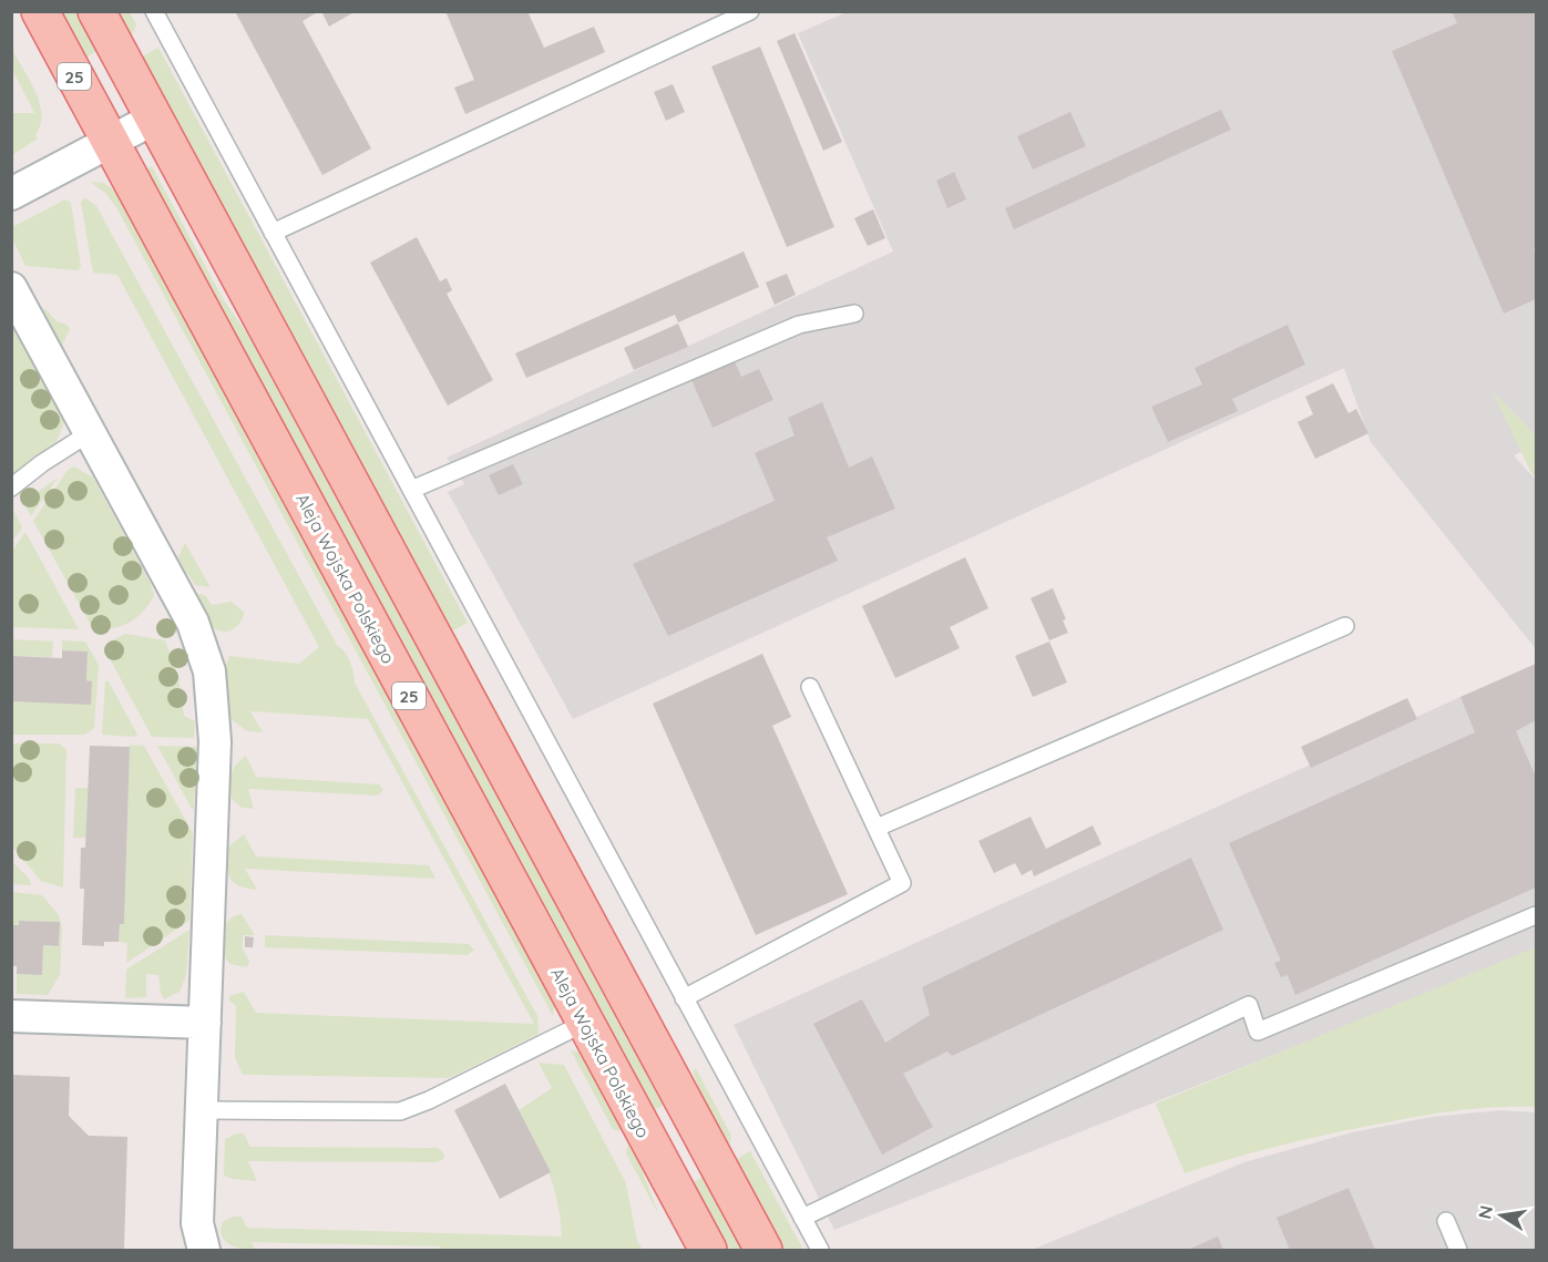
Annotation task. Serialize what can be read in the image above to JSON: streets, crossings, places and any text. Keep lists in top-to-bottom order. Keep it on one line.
{"streets":{"main road":["25","Aleja Wojska Polskiego"]},"north":"left"}
